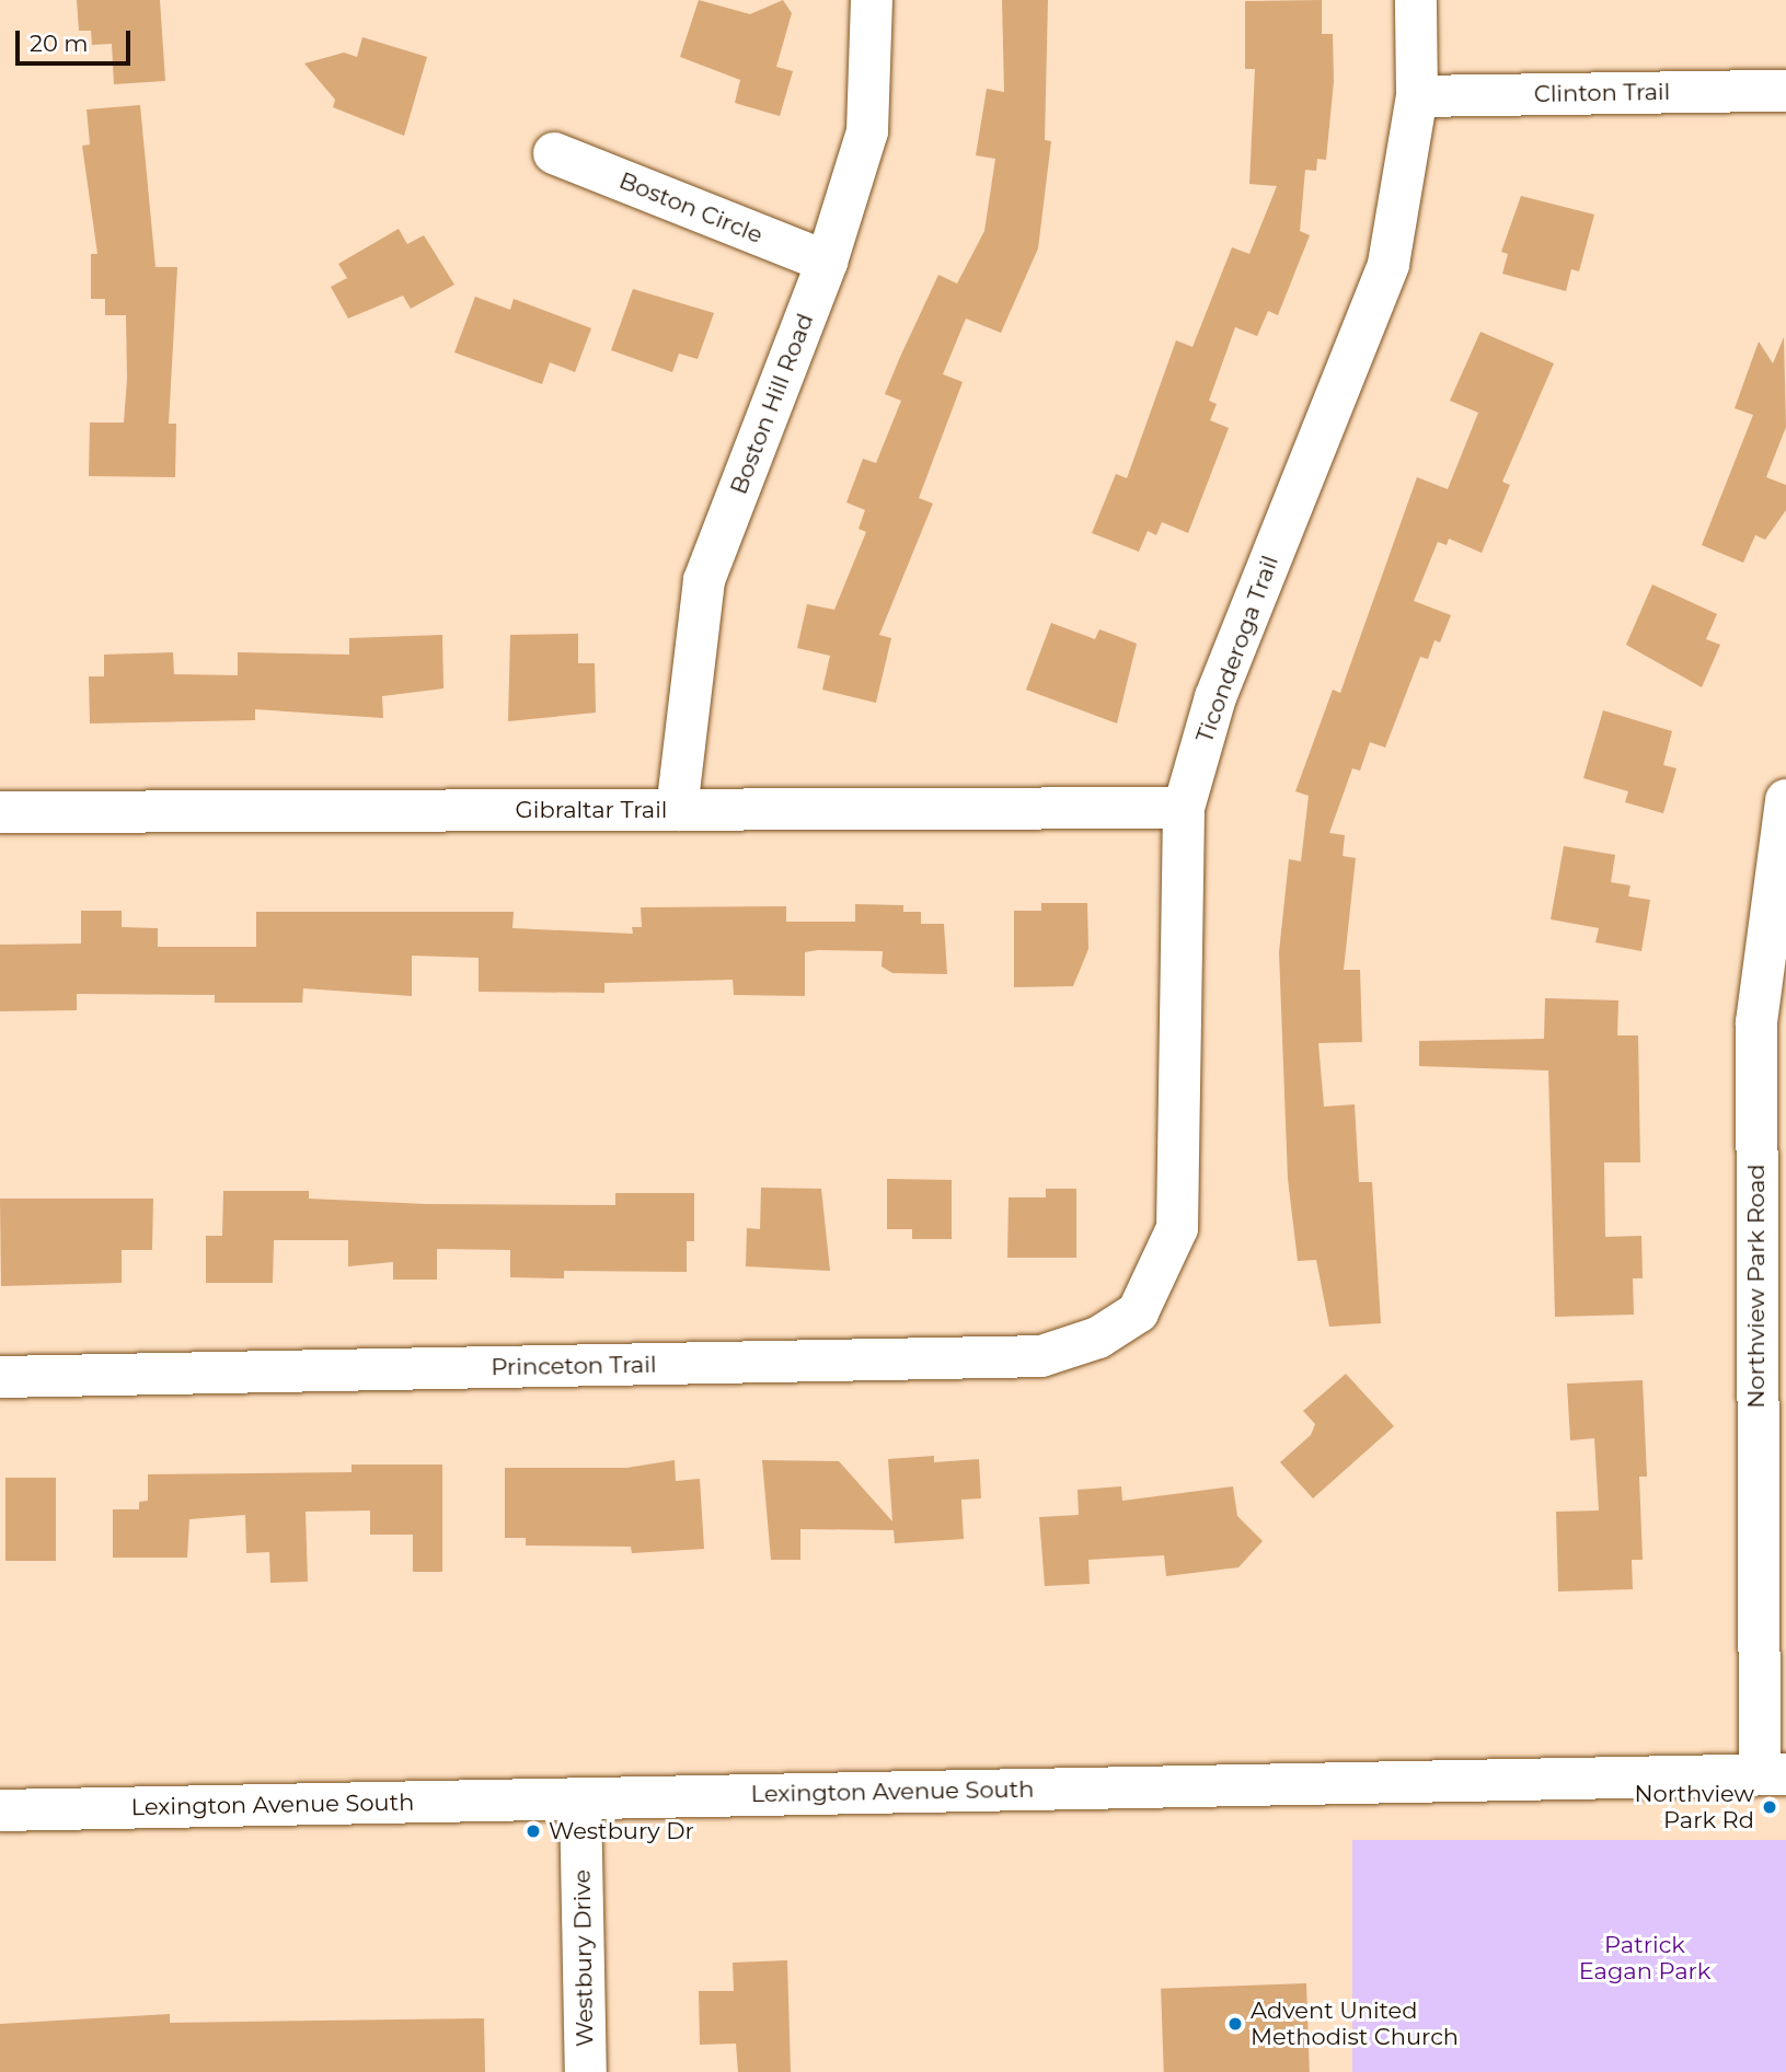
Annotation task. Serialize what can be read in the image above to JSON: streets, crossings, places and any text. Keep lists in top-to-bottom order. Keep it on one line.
{"streets":{"street":["Clinton Trail","Boston Circle","Boston Hill Road","Ticonderoga Trail","Gibraltar Trail","Northview Park Road","Princeton Trail","Lexington Avenue South","Westbury Drive"]},"crossings":[["Clinton Trail","Ticonderoga Trail"],["Boston Circle","Boston Hill Road"],["Boston Hill Road","Gibraltar Trail"],["Ticonderoga Trail","Gibraltar Trail"],["Ticonderoga Trail","Princeton Trail"],["Northview Park Road","Lexington Avenue South"],["Lexington Avenue South","Westbury Drive"]],"parks":["Patrick Eagan Park"],"places":["Northview Park Rd","Westbury Dr","Advent United Methodist Church"],"scale_bar":"20 m"}
